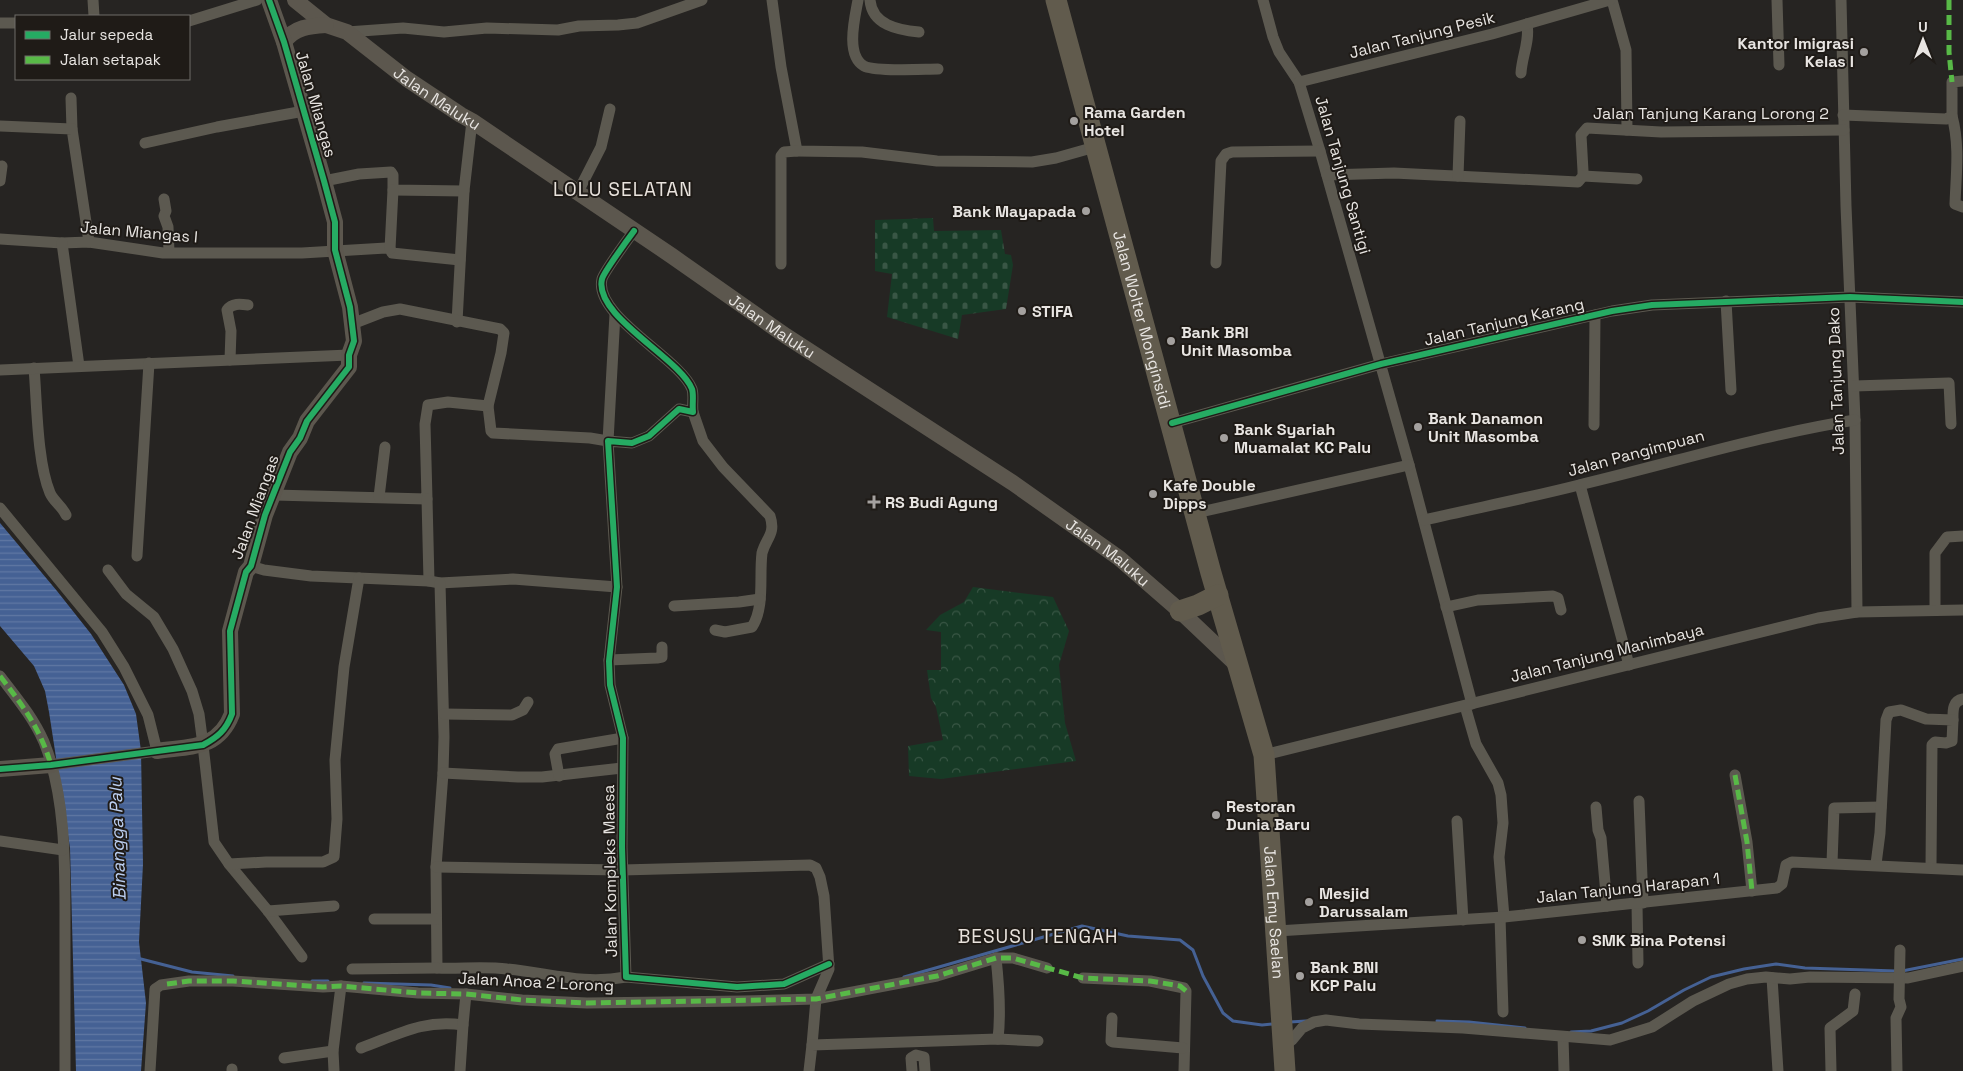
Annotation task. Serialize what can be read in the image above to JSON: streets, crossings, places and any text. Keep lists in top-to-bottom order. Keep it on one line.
{"streets":{"highway":["Jalan Wolter Monginsidi","Jalan Emy Saelan"],"main road":["Jalan Maluku","Jalan Miangas"],"street":["Jalan Tanjung Pesik","Jalan Tanjung Karang Lorong 2","Jalan Tanjung Santigi","Jalan Miangas I","Jalan Tanjung Karang","Jalan Tanjung Dako","Jalan Pangimpuan","Jalan Tanjung Manimbaya","Jalan Kompleks Maesa","Jalan Tanjung Harapan 1","Jalan Anoa 2 Lorong"]},"crossings":[["Jalan Tanjung Pesik","Jalan Tanjung Santigi"],["Jalan Maluku","Jalan Wolter Monginsidi"],["Jalan Miangas","Jalan Miangas I"],["Jalan Tanjung Karang Lorong 2","Jalan Tanjung Dako"],["Jalan Tanjung Santigi","Jalan Tanjung Karang"],["Jalan Wolter Monginsidi","Jalan Tanjung Karang"],["Jalan Wolter Monginsidi","Jalan Tanjung Manimbaya"],["Jalan Wolter Monginsidi","Jalan Emy Saelan"],["Jalan Tanjung Karang","Jalan Tanjung Dako"],["Jalan Tanjung Dako","Jalan Pangimpuan"],["Jalan Tanjung Dako","Jalan Tanjung Manimbaya"],["Jalan Tanjung Manimbaya","Jalan Emy Saelan"],["Jalan Tanjung Harapan 1","Jalan Emy Saelan"]],"districts":["LOLU SELATAN","BESUSU TENGAH"],"water":["Binangga Palu"],"places":{"other":["Kantor Imigrasi Kelas I","Rama Garden Hotel","Bank Mayapada","STIFA","Bank BRI Unit Masomba","Bank Danamon Unit Masomba","Bank Syariah Muamalat KC Palu","Kafe Double Dipps","Restoran Dunia Baru","Mesjid Darussalam","SMK Bina Potensi","Bank BNI KCP Palu"],"health":["RS Budi Agung"]},"legend":["Jalur sepeda","Jalan setapak"],"north":"top"}
